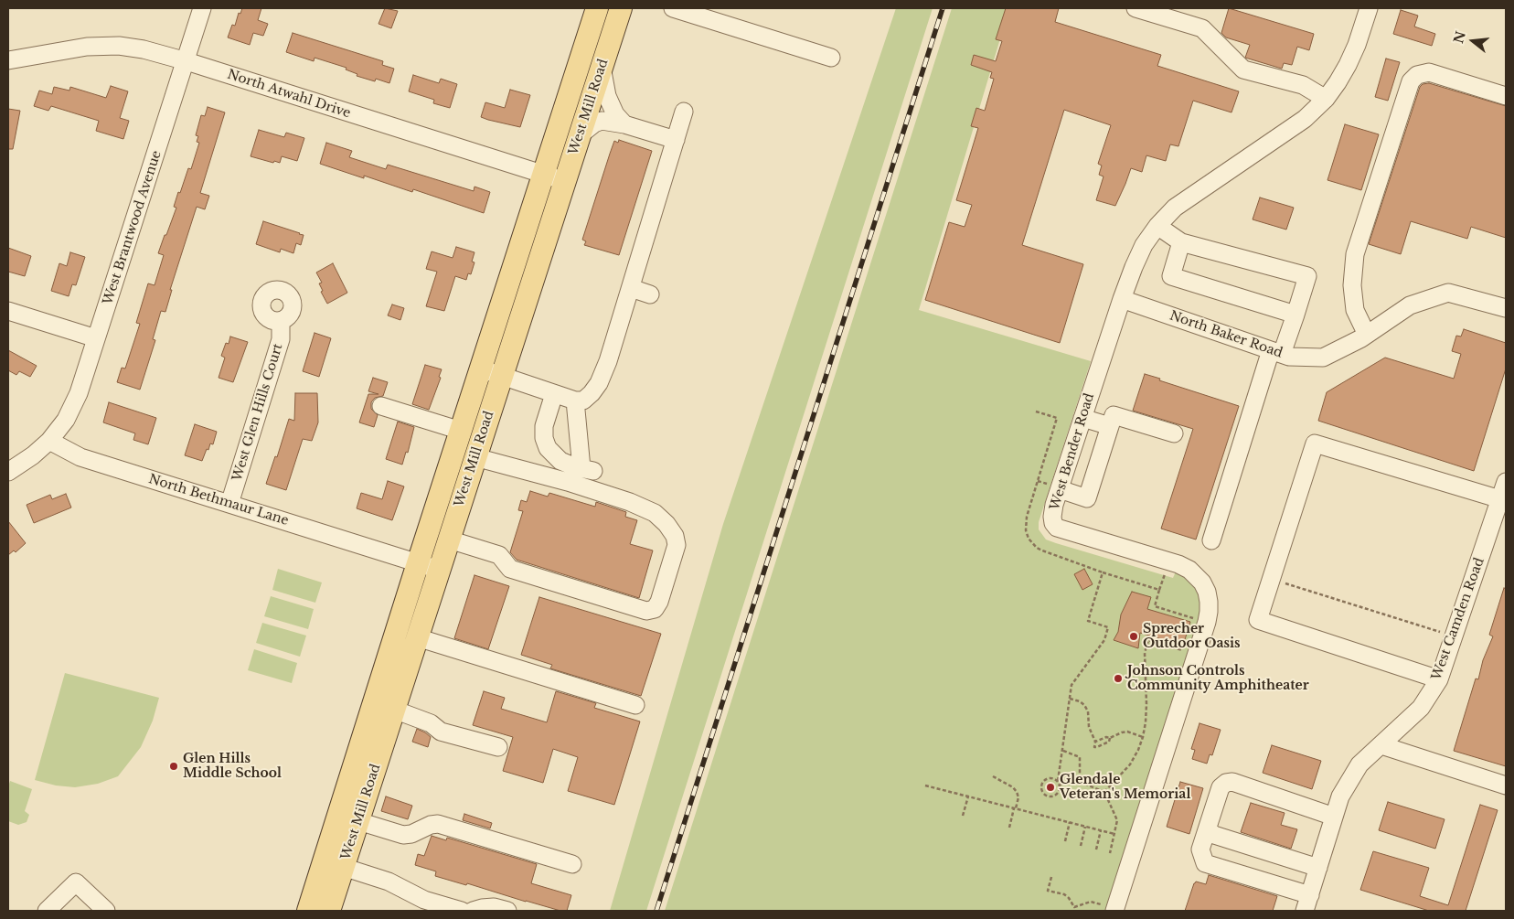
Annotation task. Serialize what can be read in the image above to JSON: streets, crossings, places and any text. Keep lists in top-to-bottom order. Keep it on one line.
{"streets":{"main road":["West Mill Road"],"street":["North Atwahl Drive","West Brantwood Avenue","North Baker Road","West Glen Hills Court","West Bender Road","North Bethmaur Lane","West Camden Road"]},"crossings":[["North Atwahl Drive","West Mill Road"],["North Atwahl Drive","West Brantwood Avenue"],["West Mill Road","North Bethmaur Lane"],["West Brantwood Avenue","North Bethmaur Lane"],["North Baker Road","West Bender Road"],["West Glen Hills Court","North Bethmaur Lane"]],"places":["Sprecher Outdoor Oasis","Johnson Controls Community Amphitheater","Glen Hills Middle School","Glendale Veteran's Memorial"],"north":"left"}
